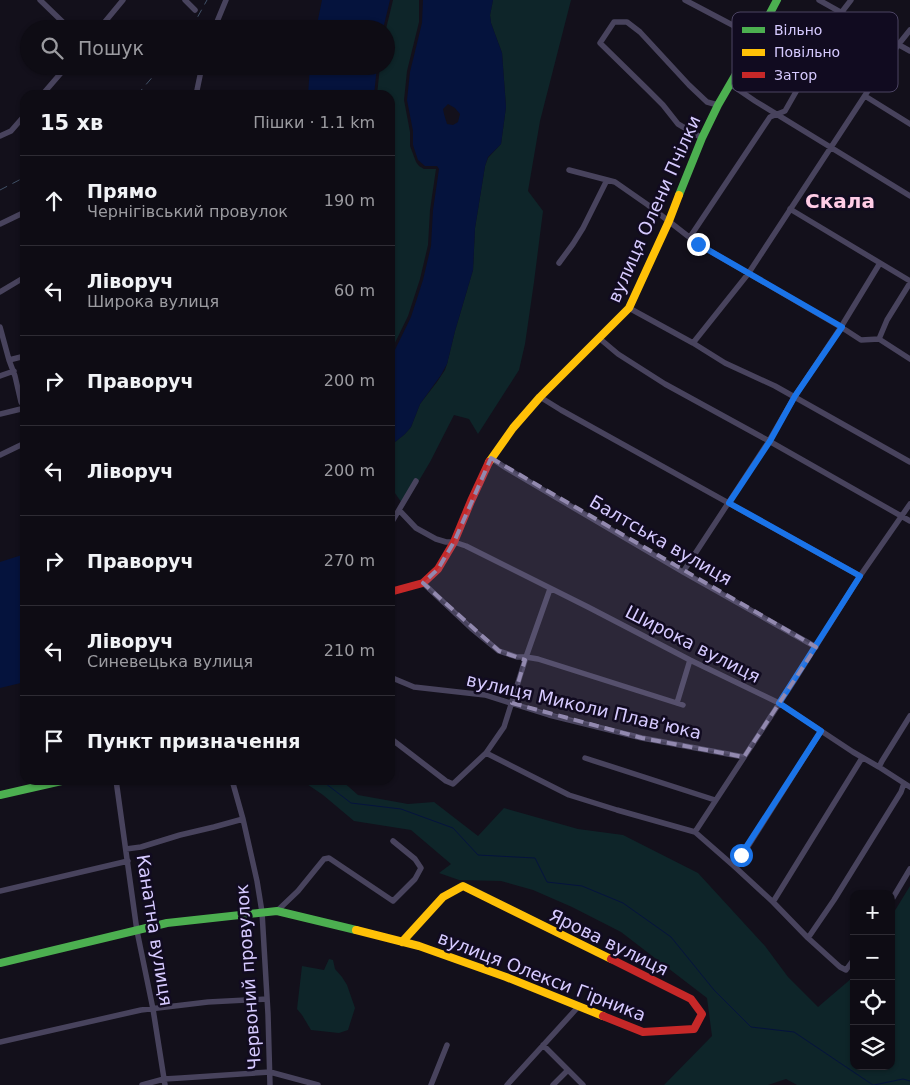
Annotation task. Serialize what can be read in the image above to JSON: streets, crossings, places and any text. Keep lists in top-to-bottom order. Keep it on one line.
{"streets":{"street":["вулиця Олени Пчілки","Балтська вулиця","Широка вулиця","вулиця Миколи Плавʼюка","Канатна вулиця","Ярова вулиця","вулиця Олекси Гірника","Червоний провулок"]},"crossings":[["вулиця Олени Пчілки","Балтська вулиця"],["вулиця Олени Пчілки","Широка вулиця"],["Канатна вулиця","вулиця Олекси Гірника"],["Ярова вулиця","вулиця Олекси Гірника"],["вулиця Олекси Гірника","Червоний провулок"]],"districts":["Скала"],"legend":["Вільно","Повільно","Затор"],"page":{"search":"Пошук","heading":["15 хв","Пішки · 1.1 km"],"list":[["Прямо","Чернігівський провулок","190 m"],["Ліворуч","Широка вулиця","60 m"],["Праворуч","200 m"],["Ліворуч","200 m"],["Праворуч","270 m"],["Ліворуч","Синевецька вулиця","210 m"],"Пункт призначення"],"map_buttons":["+","−"]}}
